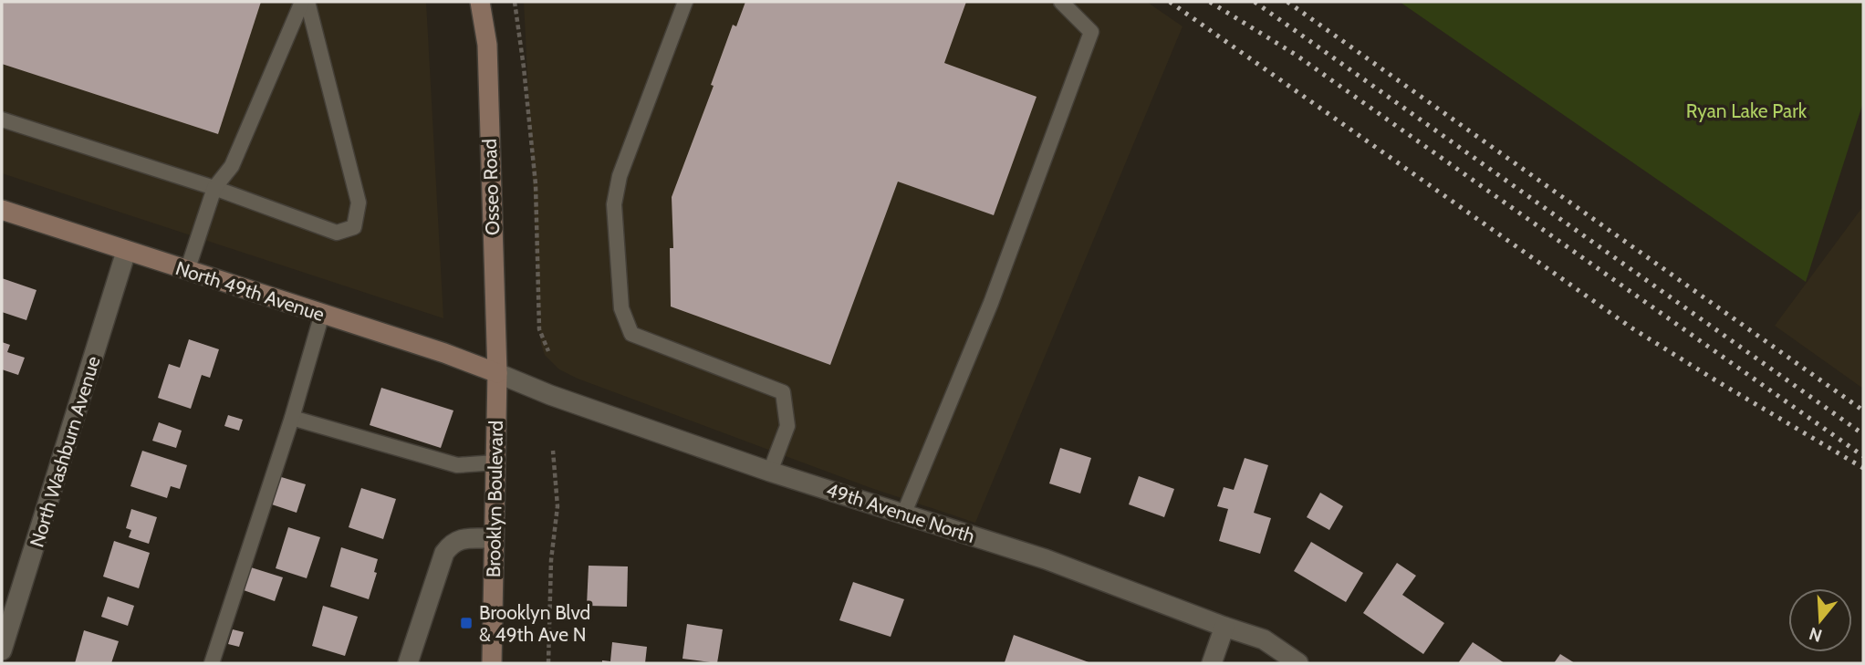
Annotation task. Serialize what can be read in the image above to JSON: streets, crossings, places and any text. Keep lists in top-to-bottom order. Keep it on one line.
{"streets":{"main road":["Osseo Road","North 49th Avenue","Brooklyn Boulevard"],"street":["North Washburn Avenue","49th Avenue North"]},"crossings":[["Osseo Road","North 49th Avenue"],["Osseo Road","Brooklyn Boulevard"],["Osseo Road","49th Avenue North"],["North 49th Avenue","North Washburn Avenue"],["North 49th Avenue","Brooklyn Boulevard"],["North 49th Avenue","49th Avenue North"],["Brooklyn Boulevard","49th Avenue North"]],"parks":["Ryan Lake Park"],"places":{"transit":["Brooklyn Blvd & 49th Ave N"]},"north":"bottom"}
